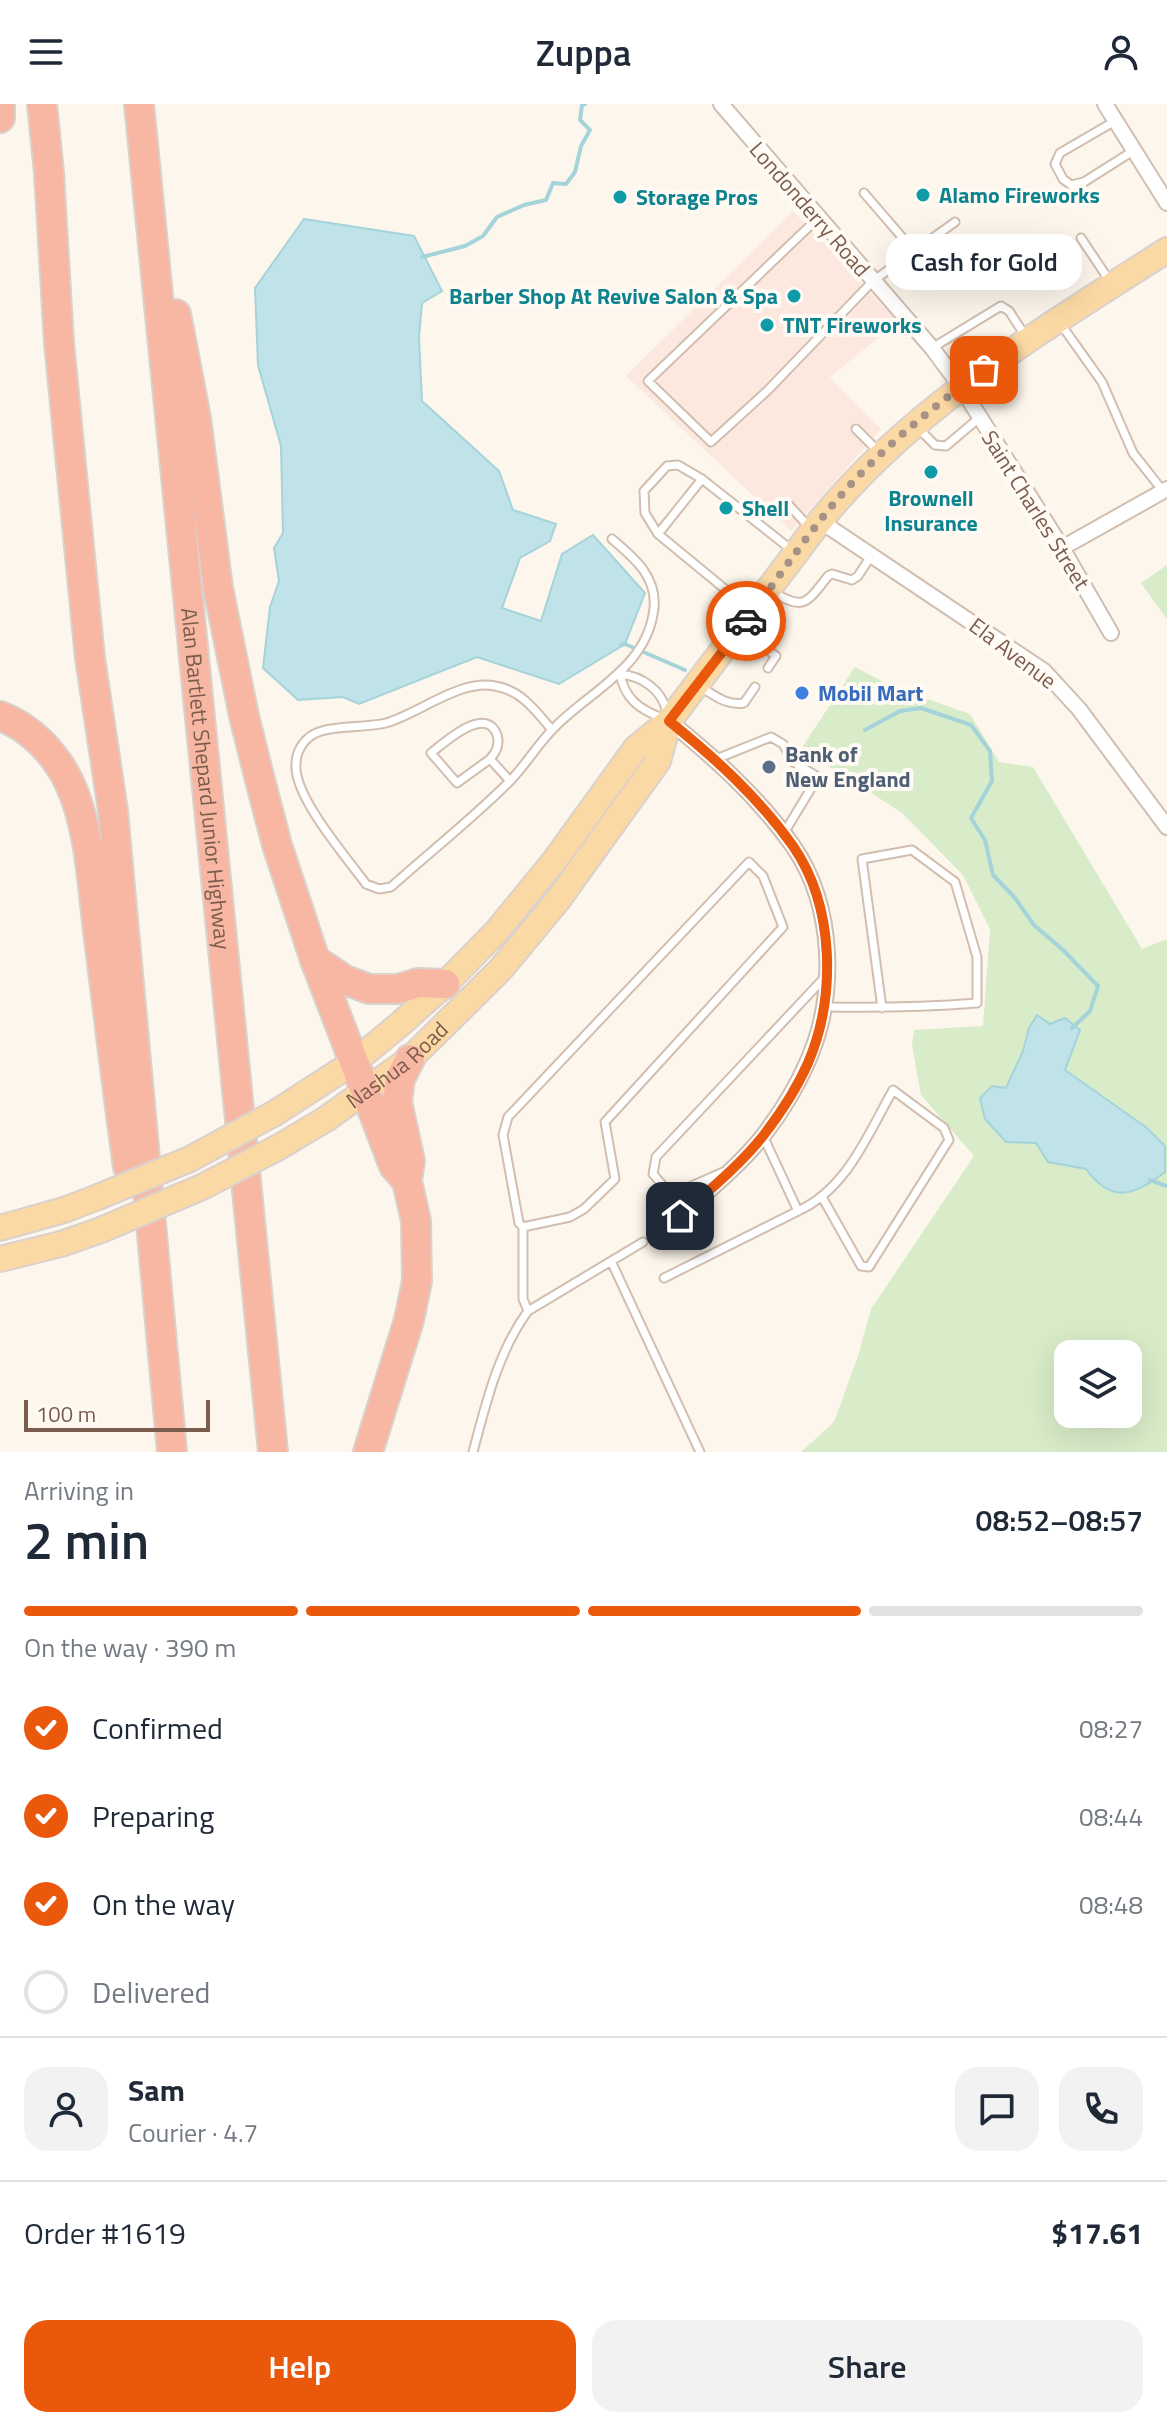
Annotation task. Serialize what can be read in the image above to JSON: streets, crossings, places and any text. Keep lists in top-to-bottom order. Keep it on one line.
{"streets":{"highway":["Alan Bartlett Shepard Junior Highway"],"main road":["Nashua Road"],"street":["Londonderry Road","Saint Charles Street","Ela Avenue"]},"crossings":[["Londonderry Road","Saint Charles Street"],["Londonderry Road","Nashua Road"],["Saint Charles Street","Nashua Road"],["Ela Avenue","Nashua Road"]],"places":["Alamo Fireworks","Storage Pros","Barber Shop At Revive Salon & Spa","TNT Fireworks","Cash for Gold","Brownell Insurance","Shell","Mobil Mart","Bank of New England"],"scale_bar":"100 m","page":{"header":"Zuppa","bubble":"Cash for Gold","scale":"100 m","heading":["2 min","Arriving in","08:52–08:57"],"panel":["Sam","Courier · 4.7","Order #1619","$17.61"],"bar":"On the way · 390 m","list":[["Confirmed","08:27"],["Preparing","08:44"],["On the way","08:48"],"Delivered"],"buttons":["Help","Share"]}}
